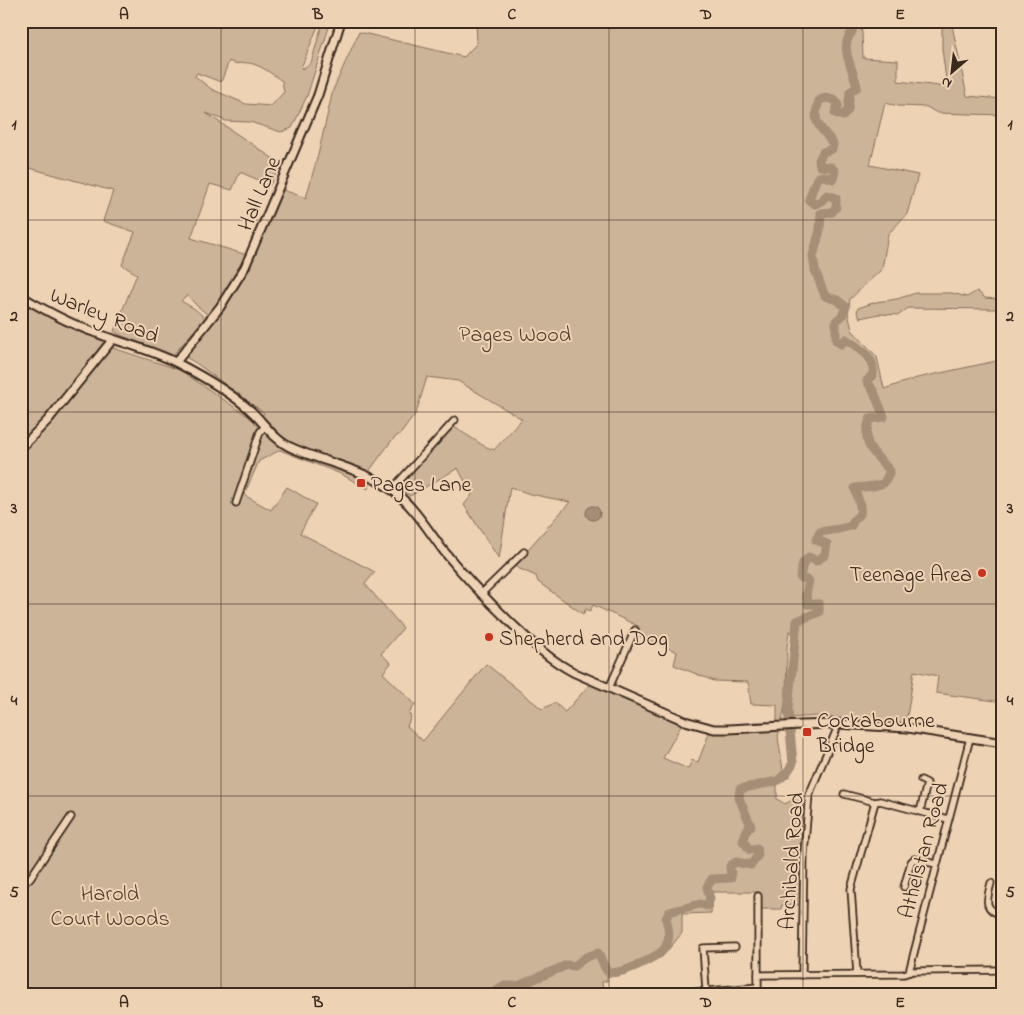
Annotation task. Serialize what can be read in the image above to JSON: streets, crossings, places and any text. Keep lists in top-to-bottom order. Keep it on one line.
{"streets":{"street":["Hall Lane","Warley Road","Athelstan Road","Archibald Road"]},"crossings":[["Hall Lane","Warley Road"],["Warley Road","Athelstan Road"],["Warley Road","Archibald Road"]],"parks":["Pages Wood","Harold Court Woods"],"places":{"transit":["Pages Lane","Cockabourne Bridge"],"other":["Teenage Area","Shepherd and Dog"]},"north":"bottom left","grid":{"columns":["A","B","C","D","E"],"rows":["1","2","3","4","5"]}}
